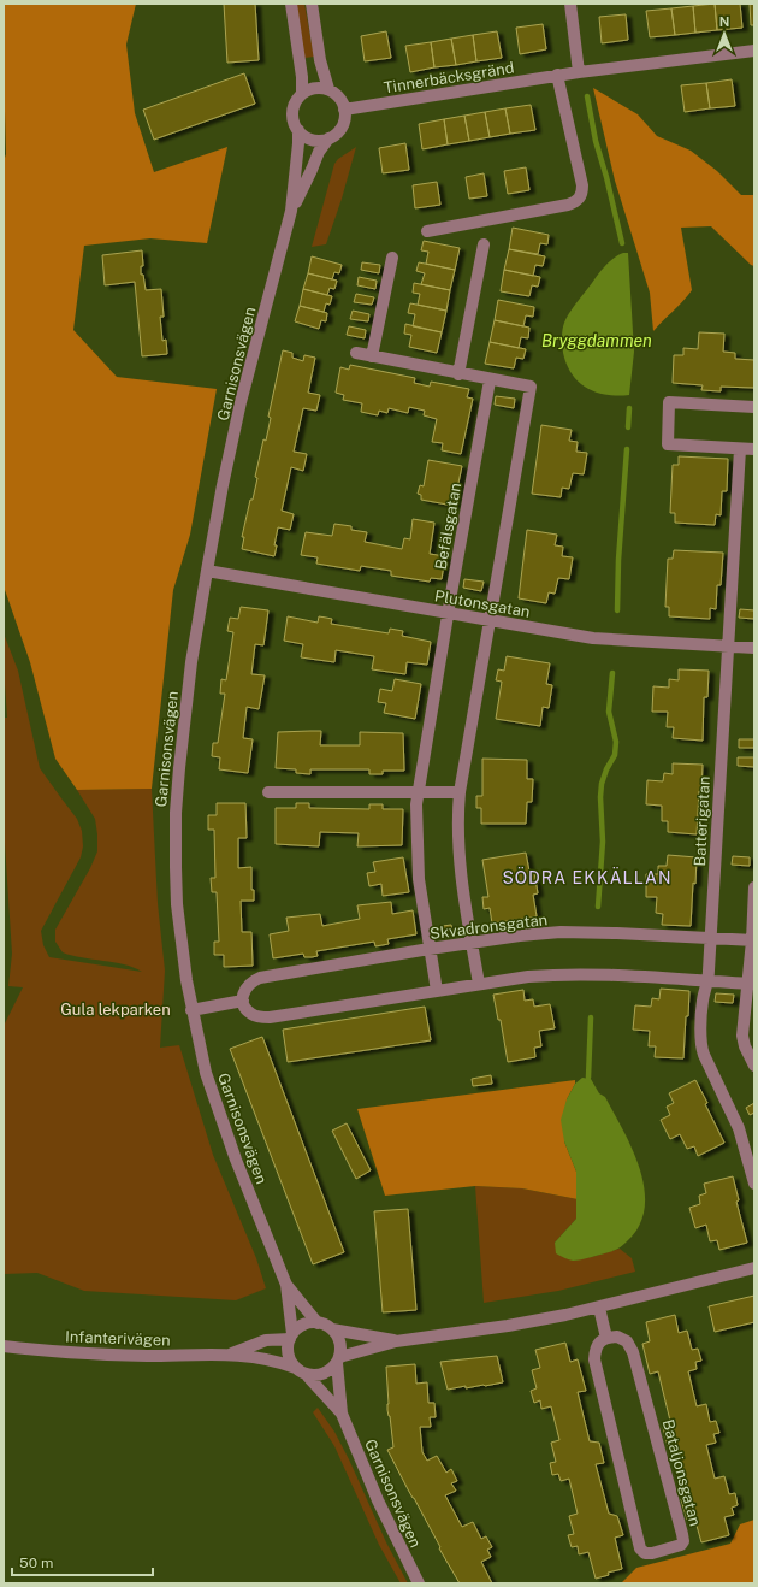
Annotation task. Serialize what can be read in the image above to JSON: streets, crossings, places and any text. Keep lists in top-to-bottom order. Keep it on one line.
{"streets":{"street":["Tinnerbäcksgränd","Garnisonsvägen","Befälsgatan","Plutonsgatan","Batterigatan","Skvadronsgatan","Infanterivägen","Bataljonsgatan"]},"crossings":[["Tinnerbäcksgränd","Garnisonsvägen"],["Garnisonsvägen","Plutonsgatan"],["Garnisonsvägen","Infanterivägen"],["Befälsgatan","Plutonsgatan"],["Befälsgatan","Skvadronsgatan"],["Plutonsgatan","Batterigatan"],["Batterigatan","Skvadronsgatan"]],"districts":["SÖDRA EKKÄLLAN"],"water":["Bryggdammen"],"parks":["Gula lekparken"],"scale_bar":"50 m","north":"top"}
